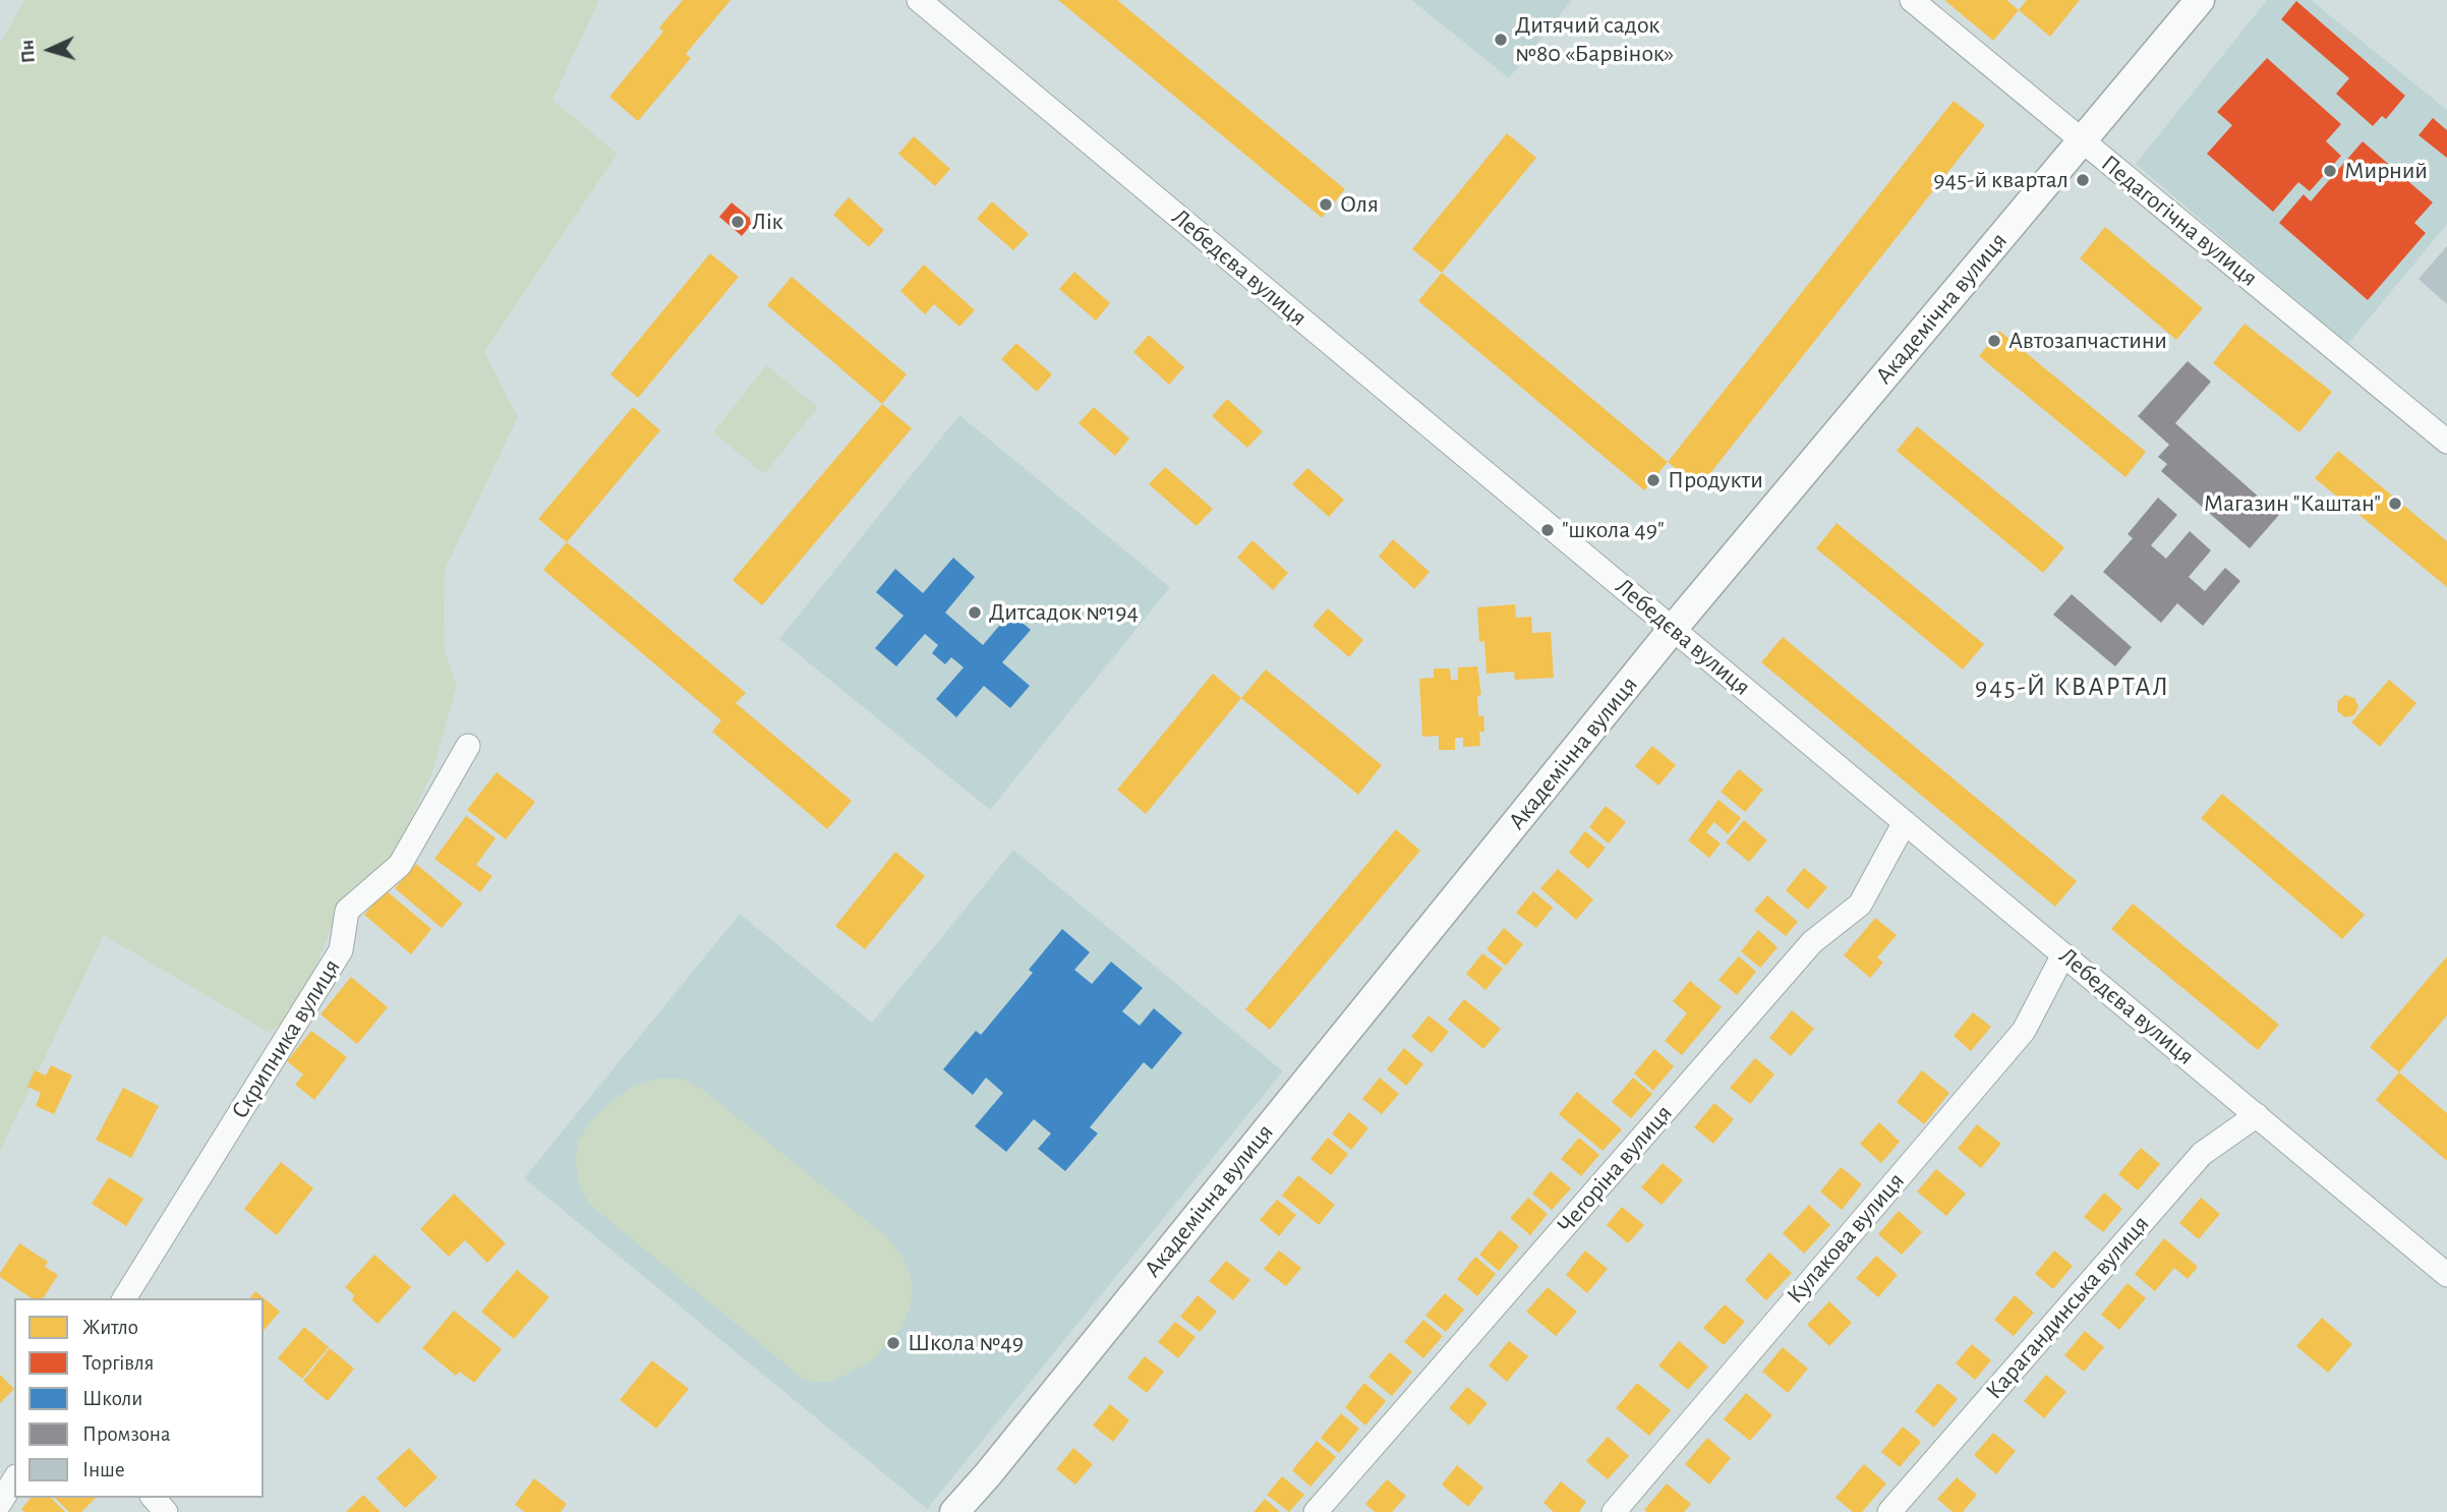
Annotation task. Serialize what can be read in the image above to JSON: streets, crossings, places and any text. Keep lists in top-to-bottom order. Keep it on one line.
{"streets":{"main road":["Академічна вулиця"],"street":["Педагогічна вулиця","Лебедєва вулиця","Скрипника вулиця","Чегоріна вулиця","Кулакова вулиця","Карагандинська вулиця"]},"crossings":[["Педагогічна вулиця","Академічна вулиця"],["Лебедєва вулиця","Академічна вулиця"],["Лебедєва вулиця","Чегоріна вулиця"],["Лебедєва вулиця","Кулакова вулиця"],["Лебедєва вулиця","Карагандинська вулиця"]],"districts":["945-Й КВАРТАЛ"],"places":["Дитячий садок №80 «Барвінок»","Мирний","945-й квартал","Оля","Лік","Автозапчастини","Продукти","Магазин \"Каштан\"","\"школа 49\"","Дитсадок №194","Школа №49"],"legend":["Житло","Торгівля","Школи","Промзона","Інше"],"north":"left"}
